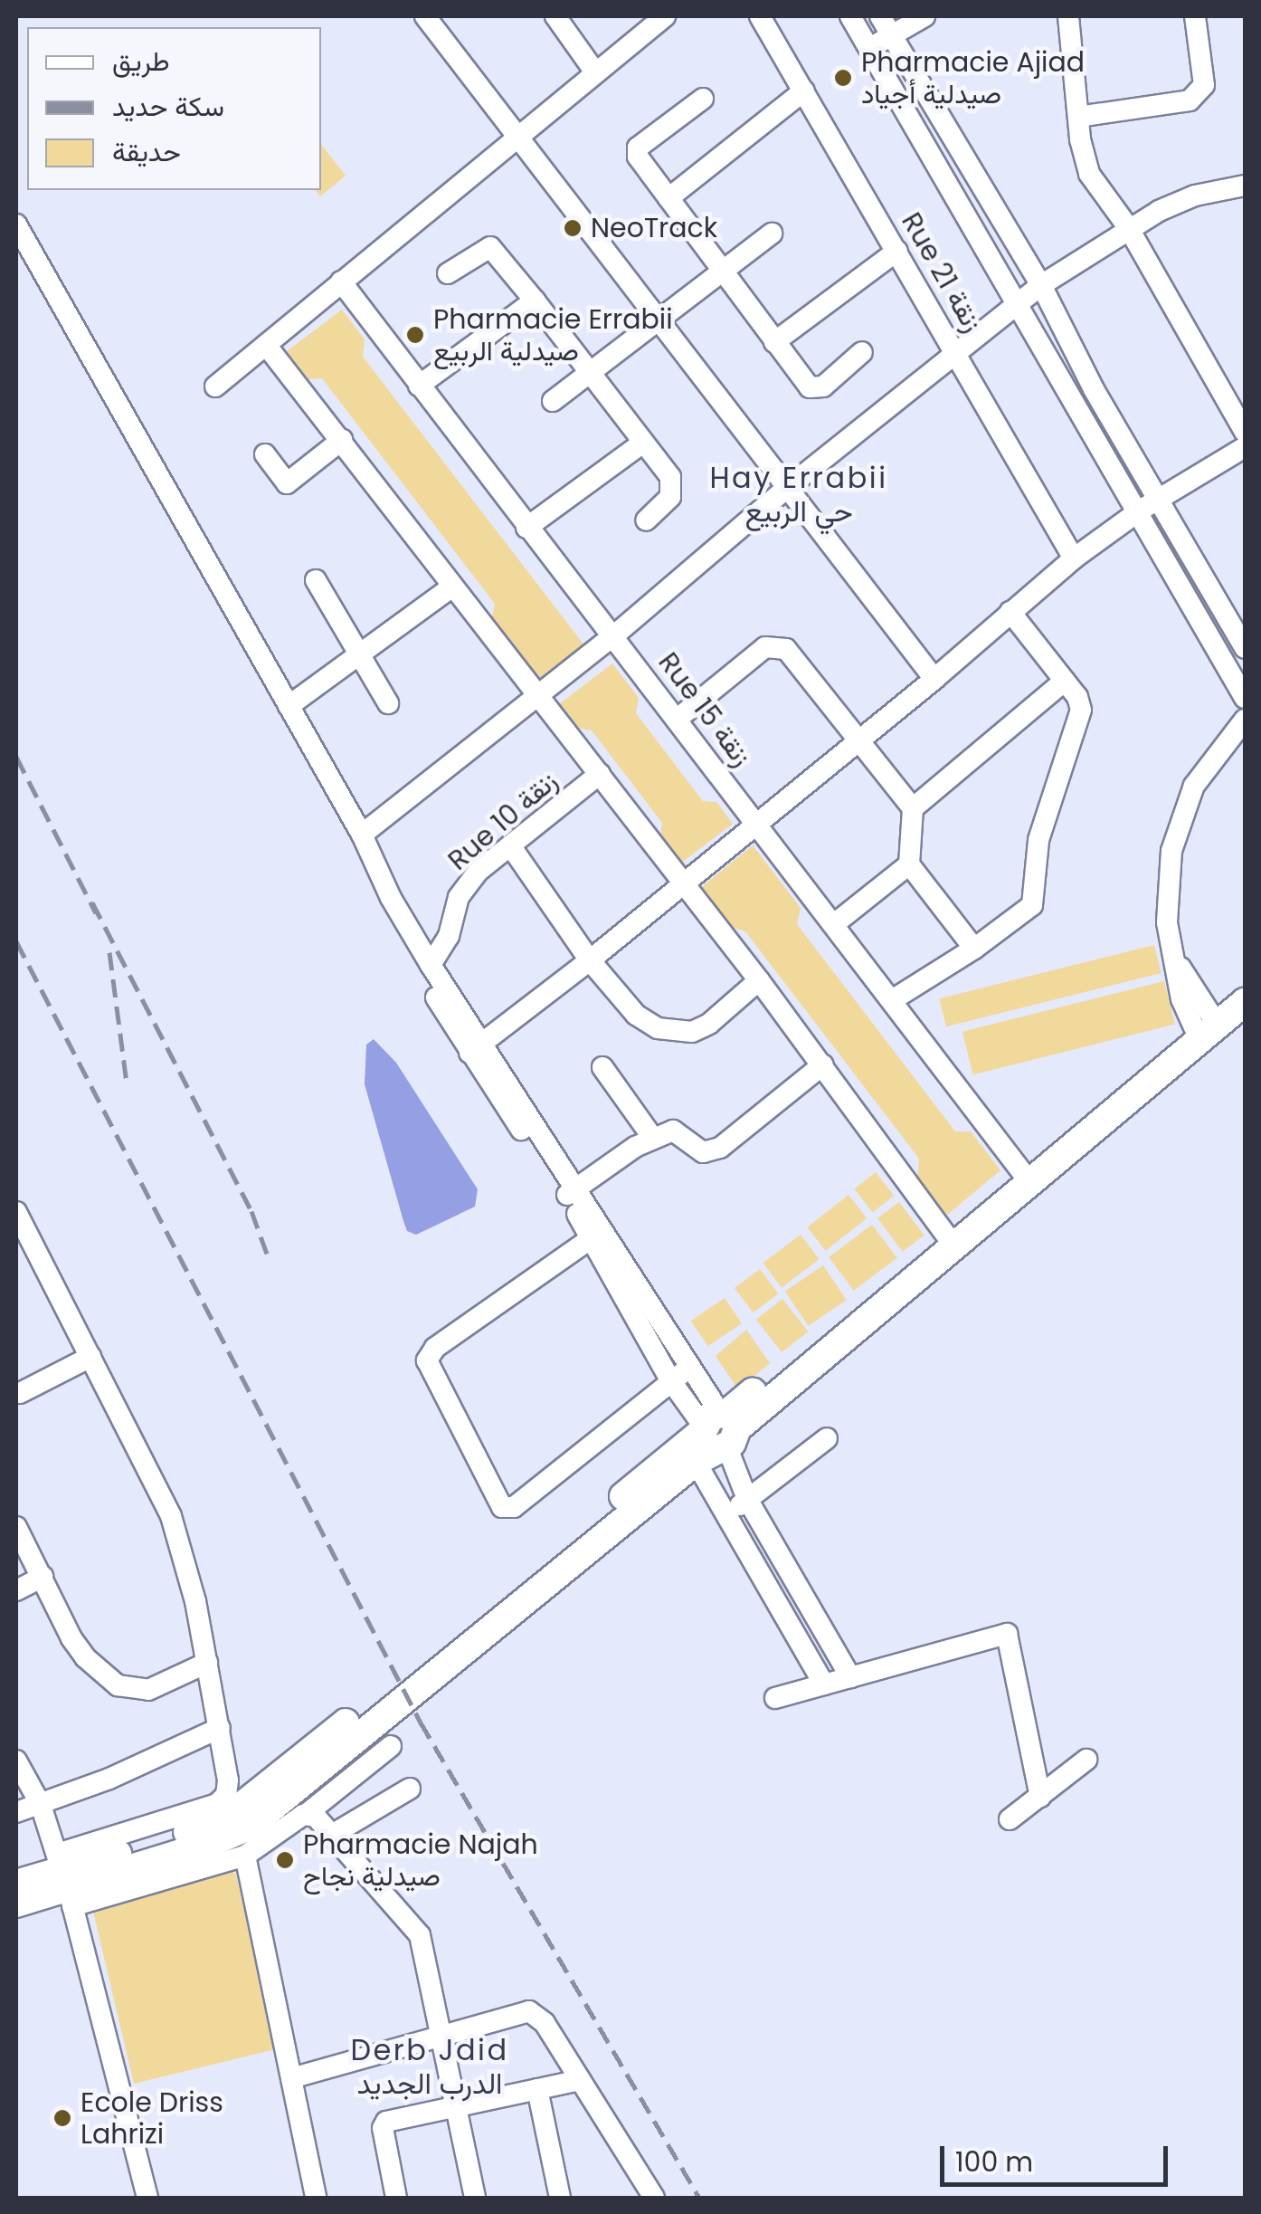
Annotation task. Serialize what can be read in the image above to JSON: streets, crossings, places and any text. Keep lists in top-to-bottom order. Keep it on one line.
{"streets":{"street":["Rue 21 زنقة","Rue 15 زنقة","Rue 10 زنقة"]},"districts":["Hay Errabii حي الربيع","Derb Jdid الدرب الجديد"],"places":["Pharmacie Ajiad صيدلية أجياد","NeoTrack","Pharmacie Errabii صيدلية الربيع","Pharmacie Najah صيدلية نجاح","Ecole Driss Lahrizi"],"legend":["طريق","سكة حديد","حديقة"],"scale_bar":"100 m"}
